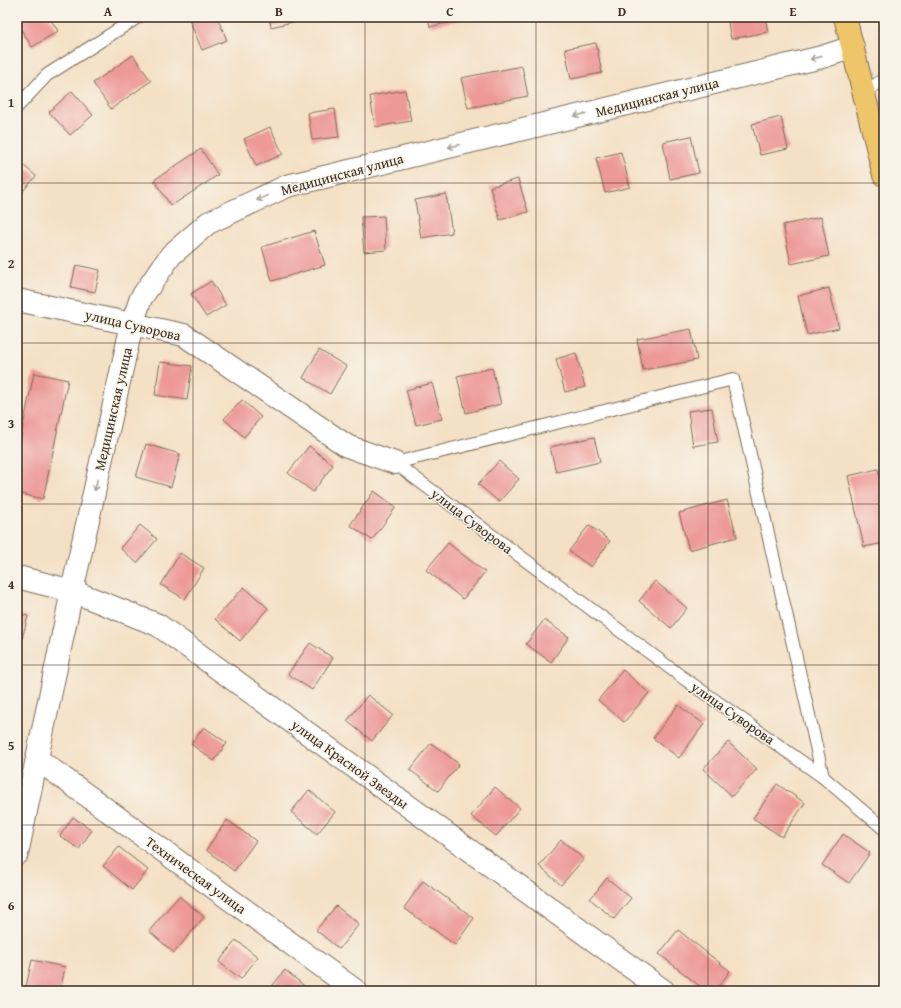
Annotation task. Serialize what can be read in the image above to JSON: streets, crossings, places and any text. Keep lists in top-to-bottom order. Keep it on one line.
{"streets":{"street":["Медицинская улица","улица Суворова","улица Красной Звезды","Техническая улица"]},"crossings":[["Медицинская улица","улица Суворова"],["Медицинская улица","улица Красной Звезды"],["Медицинская улица","Техническая улица"]],"one_way":["Медицинская улица"],"grid":{"columns":["A","B","C","D","E"],"rows":["1","2","3","4","5","6"]}}
